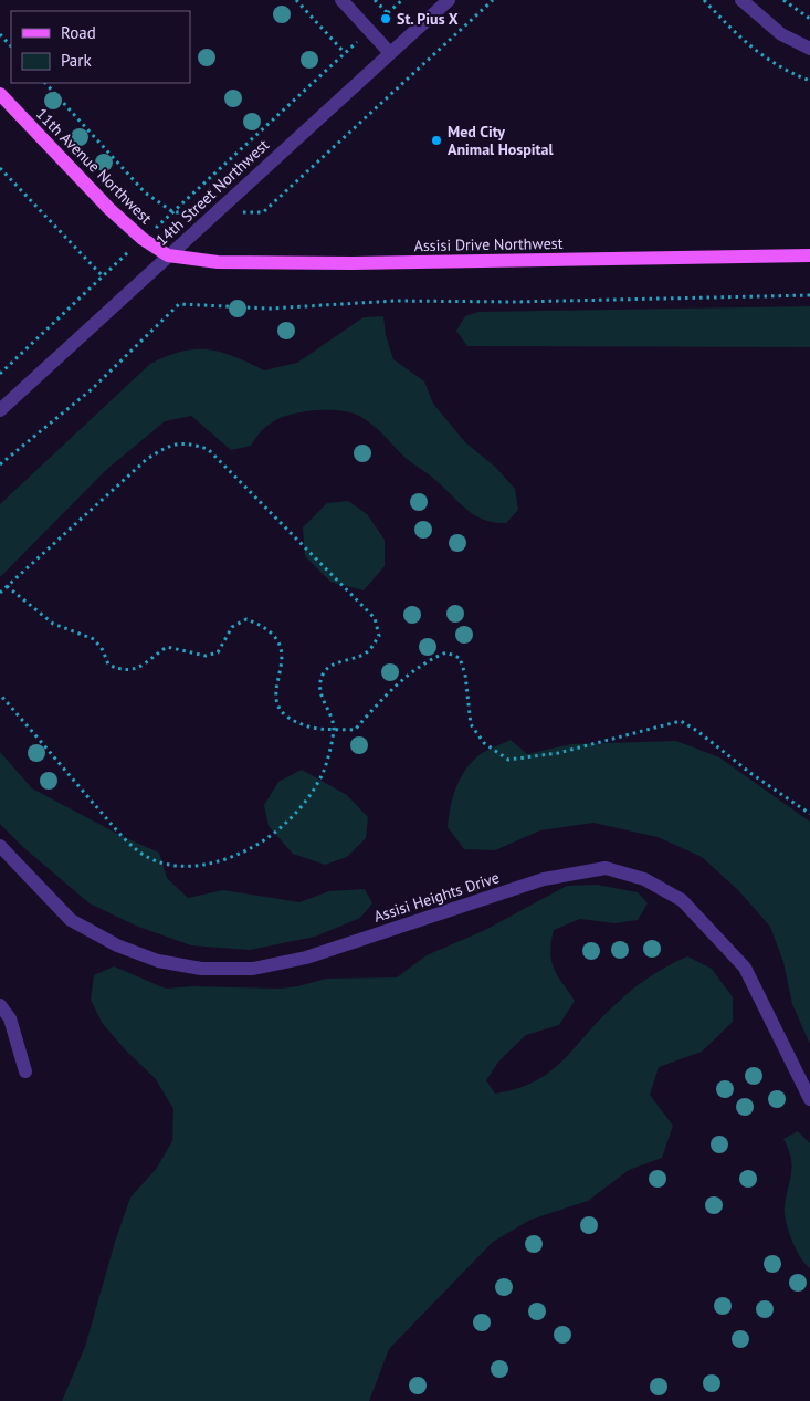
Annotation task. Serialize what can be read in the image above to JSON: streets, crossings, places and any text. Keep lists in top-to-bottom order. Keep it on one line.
{"streets":{"main road":["11th Avenue Northwest","Assisi Drive Northwest"],"street":["14th Street Northwest","Assisi Heights Drive"]},"crossings":[["11th Avenue Northwest","14th Street Northwest"],["11th Avenue Northwest","Assisi Drive Northwest"],["14th Street Northwest","Assisi Drive Northwest"]],"places":["St. Pius X","Med City Animal Hospital"],"legend":["Road","Park"]}
